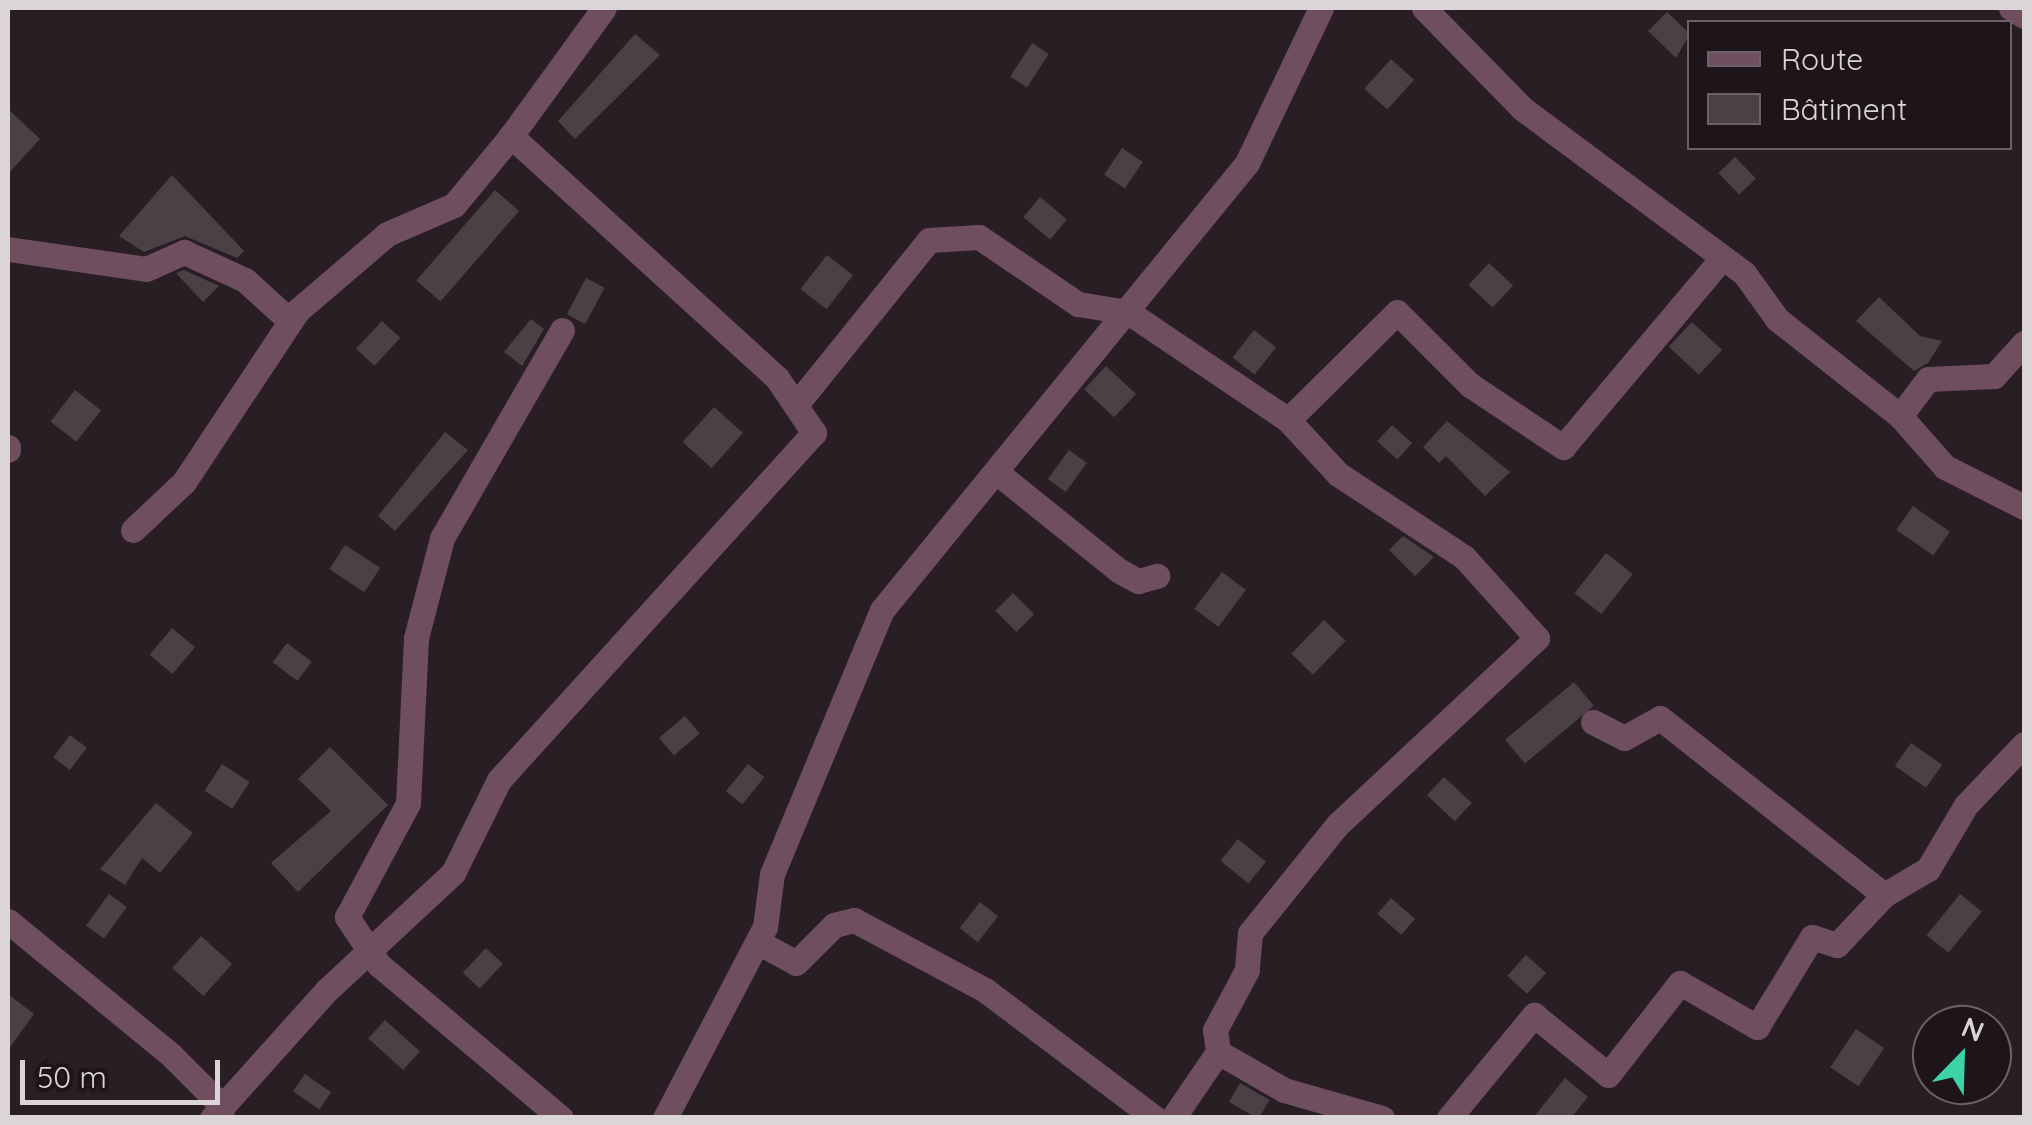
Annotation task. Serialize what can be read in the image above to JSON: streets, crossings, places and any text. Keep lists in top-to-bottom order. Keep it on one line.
{"legend":["Route","Bâtiment"],"scale_bar":"50 m","north":"top right"}
